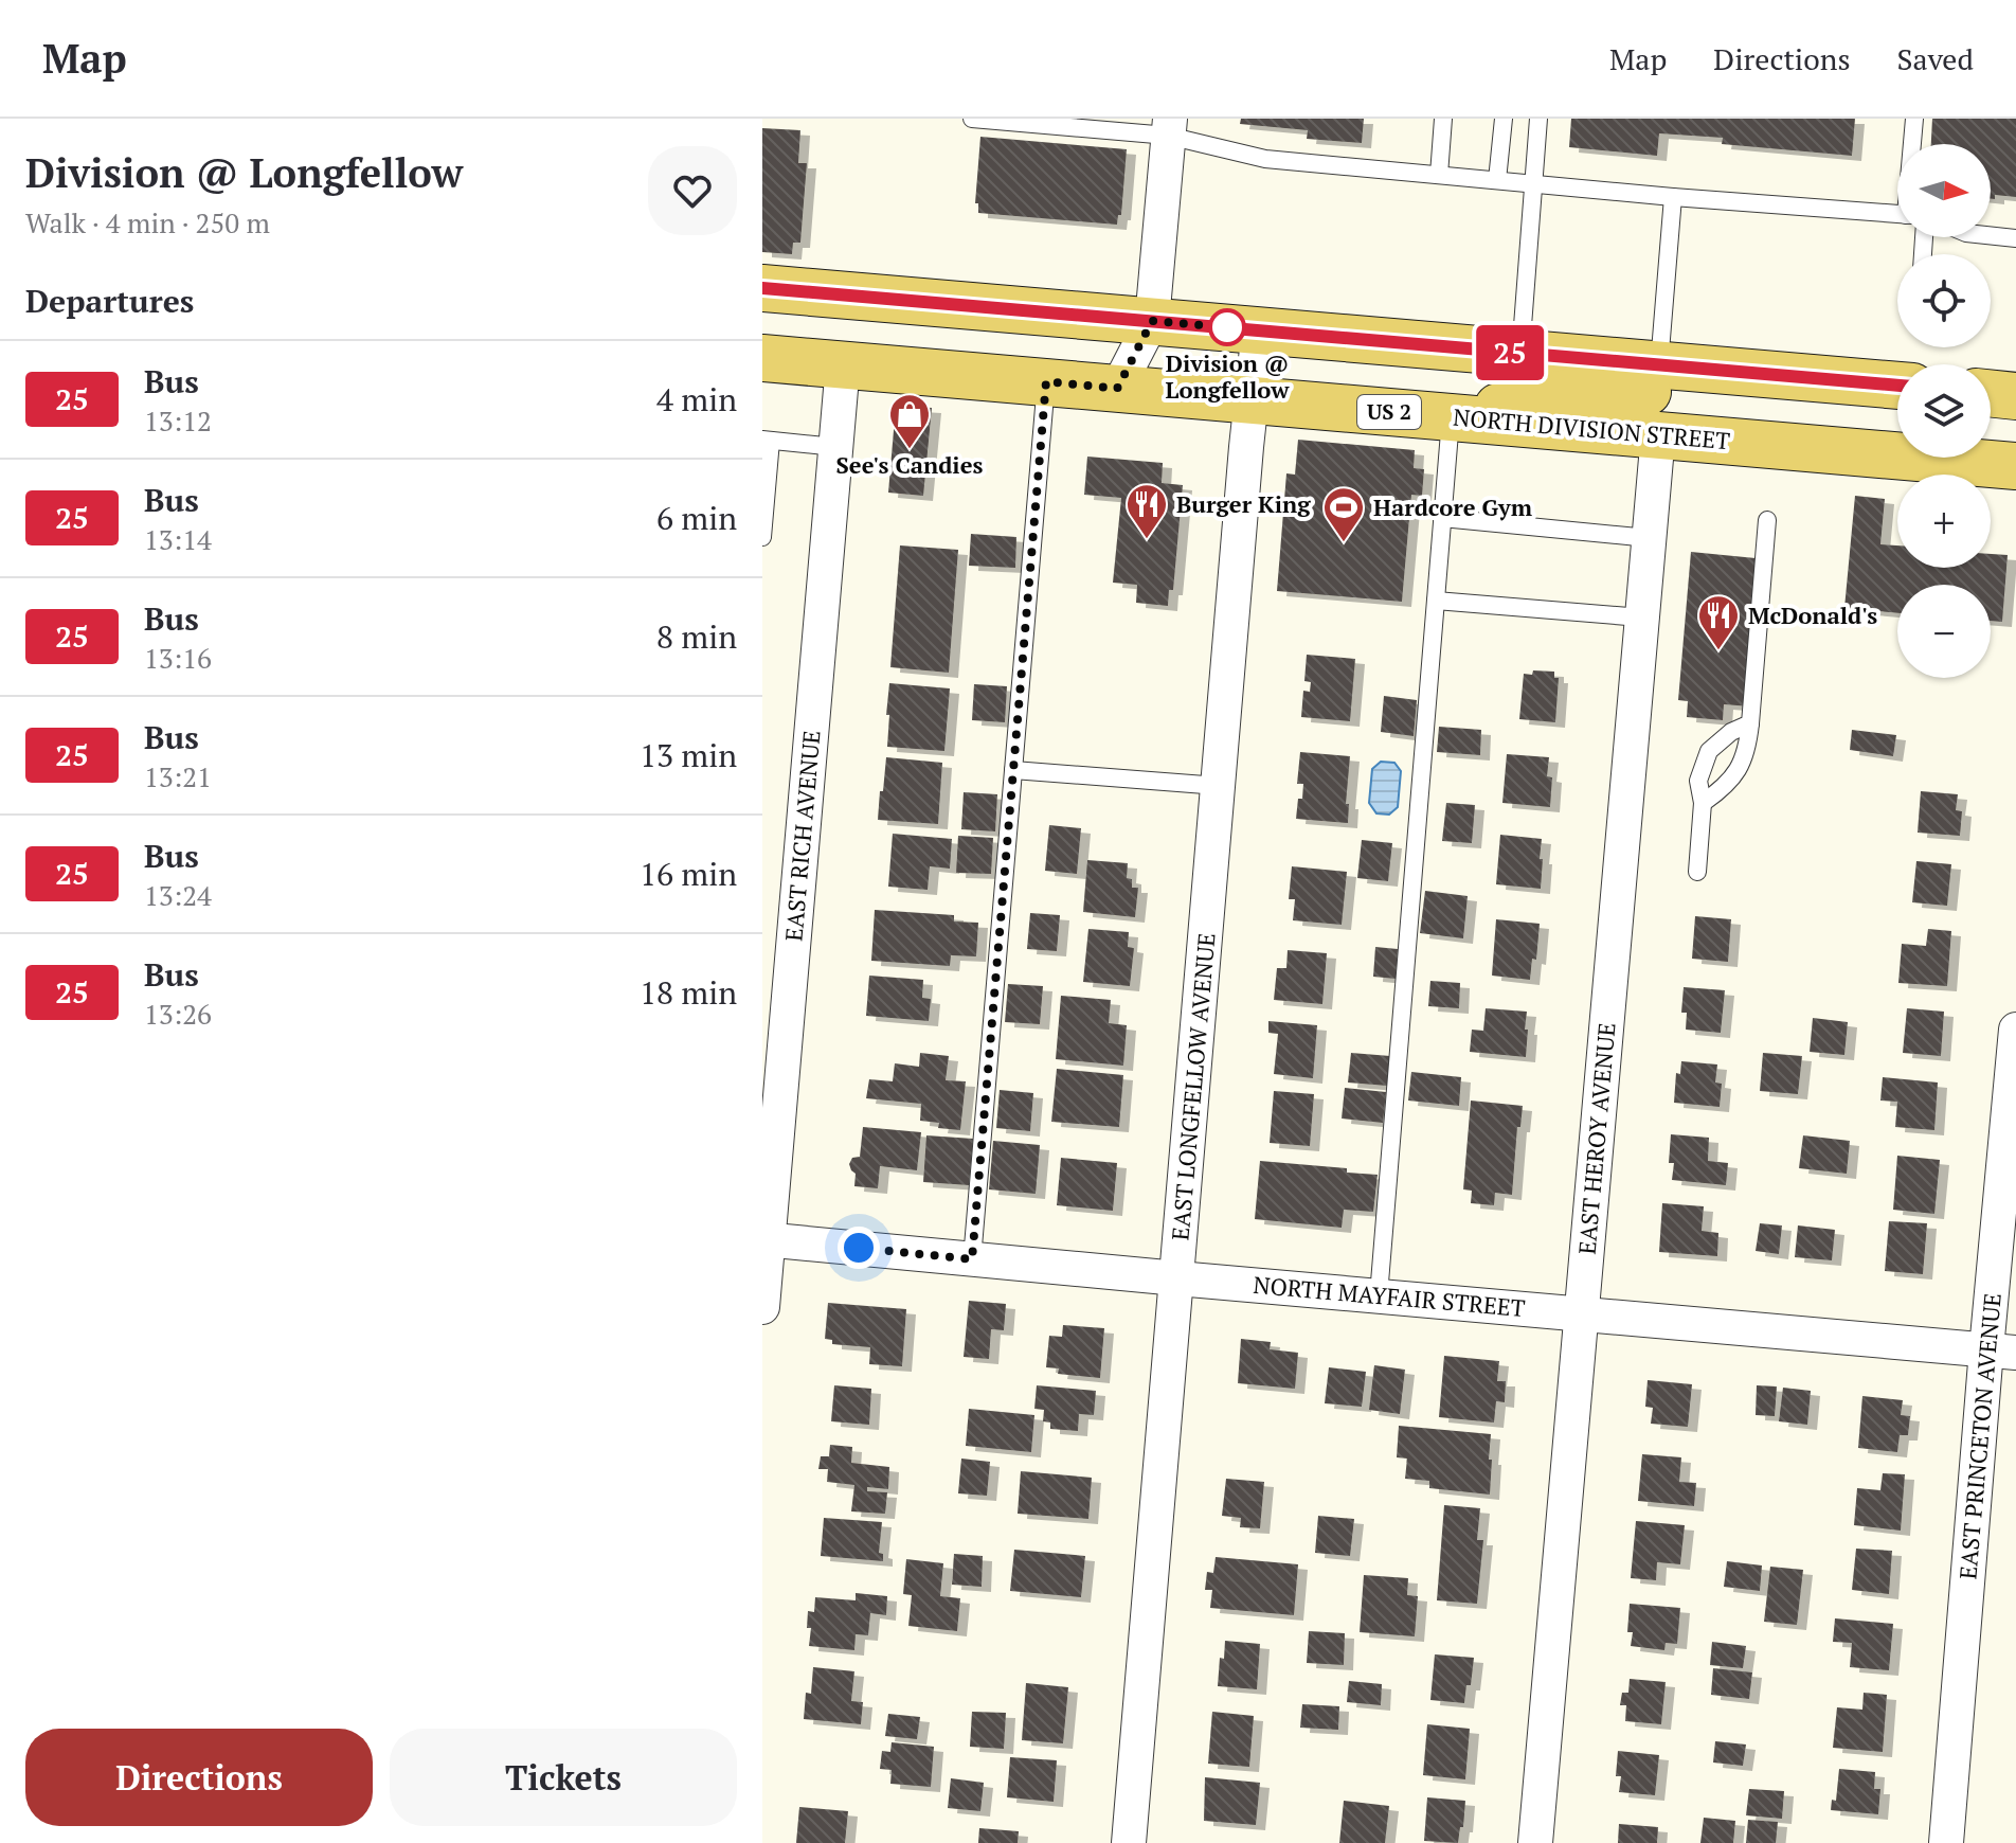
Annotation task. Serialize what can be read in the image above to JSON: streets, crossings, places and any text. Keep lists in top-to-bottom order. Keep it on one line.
{"streets":{"main road":["US 2","NORTH DIVISION STREET"],"street":["EAST RICH AVENUE","EAST LONGFELLOW AVENUE","EAST HEROY AVENUE","NORTH MAYFAIR STREET","EAST PRINCETON AVENUE"]},"crossings":[["NORTH DIVISION STREET","EAST RICH AVENUE"],["NORTH DIVISION STREET","EAST LONGFELLOW AVENUE"],["NORTH DIVISION STREET","EAST HEROY AVENUE"],["EAST RICH AVENUE","NORTH MAYFAIR STREET"],["EAST LONGFELLOW AVENUE","NORTH MAYFAIR STREET"],["EAST HEROY AVENUE","NORTH MAYFAIR STREET"],["NORTH MAYFAIR STREET","EAST PRINCETON AVENUE"]],"places":{"other":["Division @ Longfellow"],"shop":["See's Candies"],"restaurant":["Burger King","McDonald's"],"sports":["Hardcore Gym"]},"lines":["bus line 25"],"north":"right","page":{"header":"Map","nav":["Map","Directions","Saved"],"heading":[["Division @ Longfellow","Walk · 4 min · 250 m"],"Departures"],"on_map":"25","map_buttons":["+","−"],"list":[{"mark":"25","name":"Bus","note":"13:12","value":"4 min"},{"mark":"25","name":"Bus","note":"13:14","value":"6 min"},{"mark":"25","name":"Bus","note":"13:16","value":"8 min"},{"mark":"25","name":"Bus","note":"13:21","value":"13 min"},{"mark":"25","name":"Bus","note":"13:24","value":"16 min"},{"mark":"25","name":"Bus","note":"13:26","value":"18 min"}],"buttons":["Directions","Tickets"]}}
